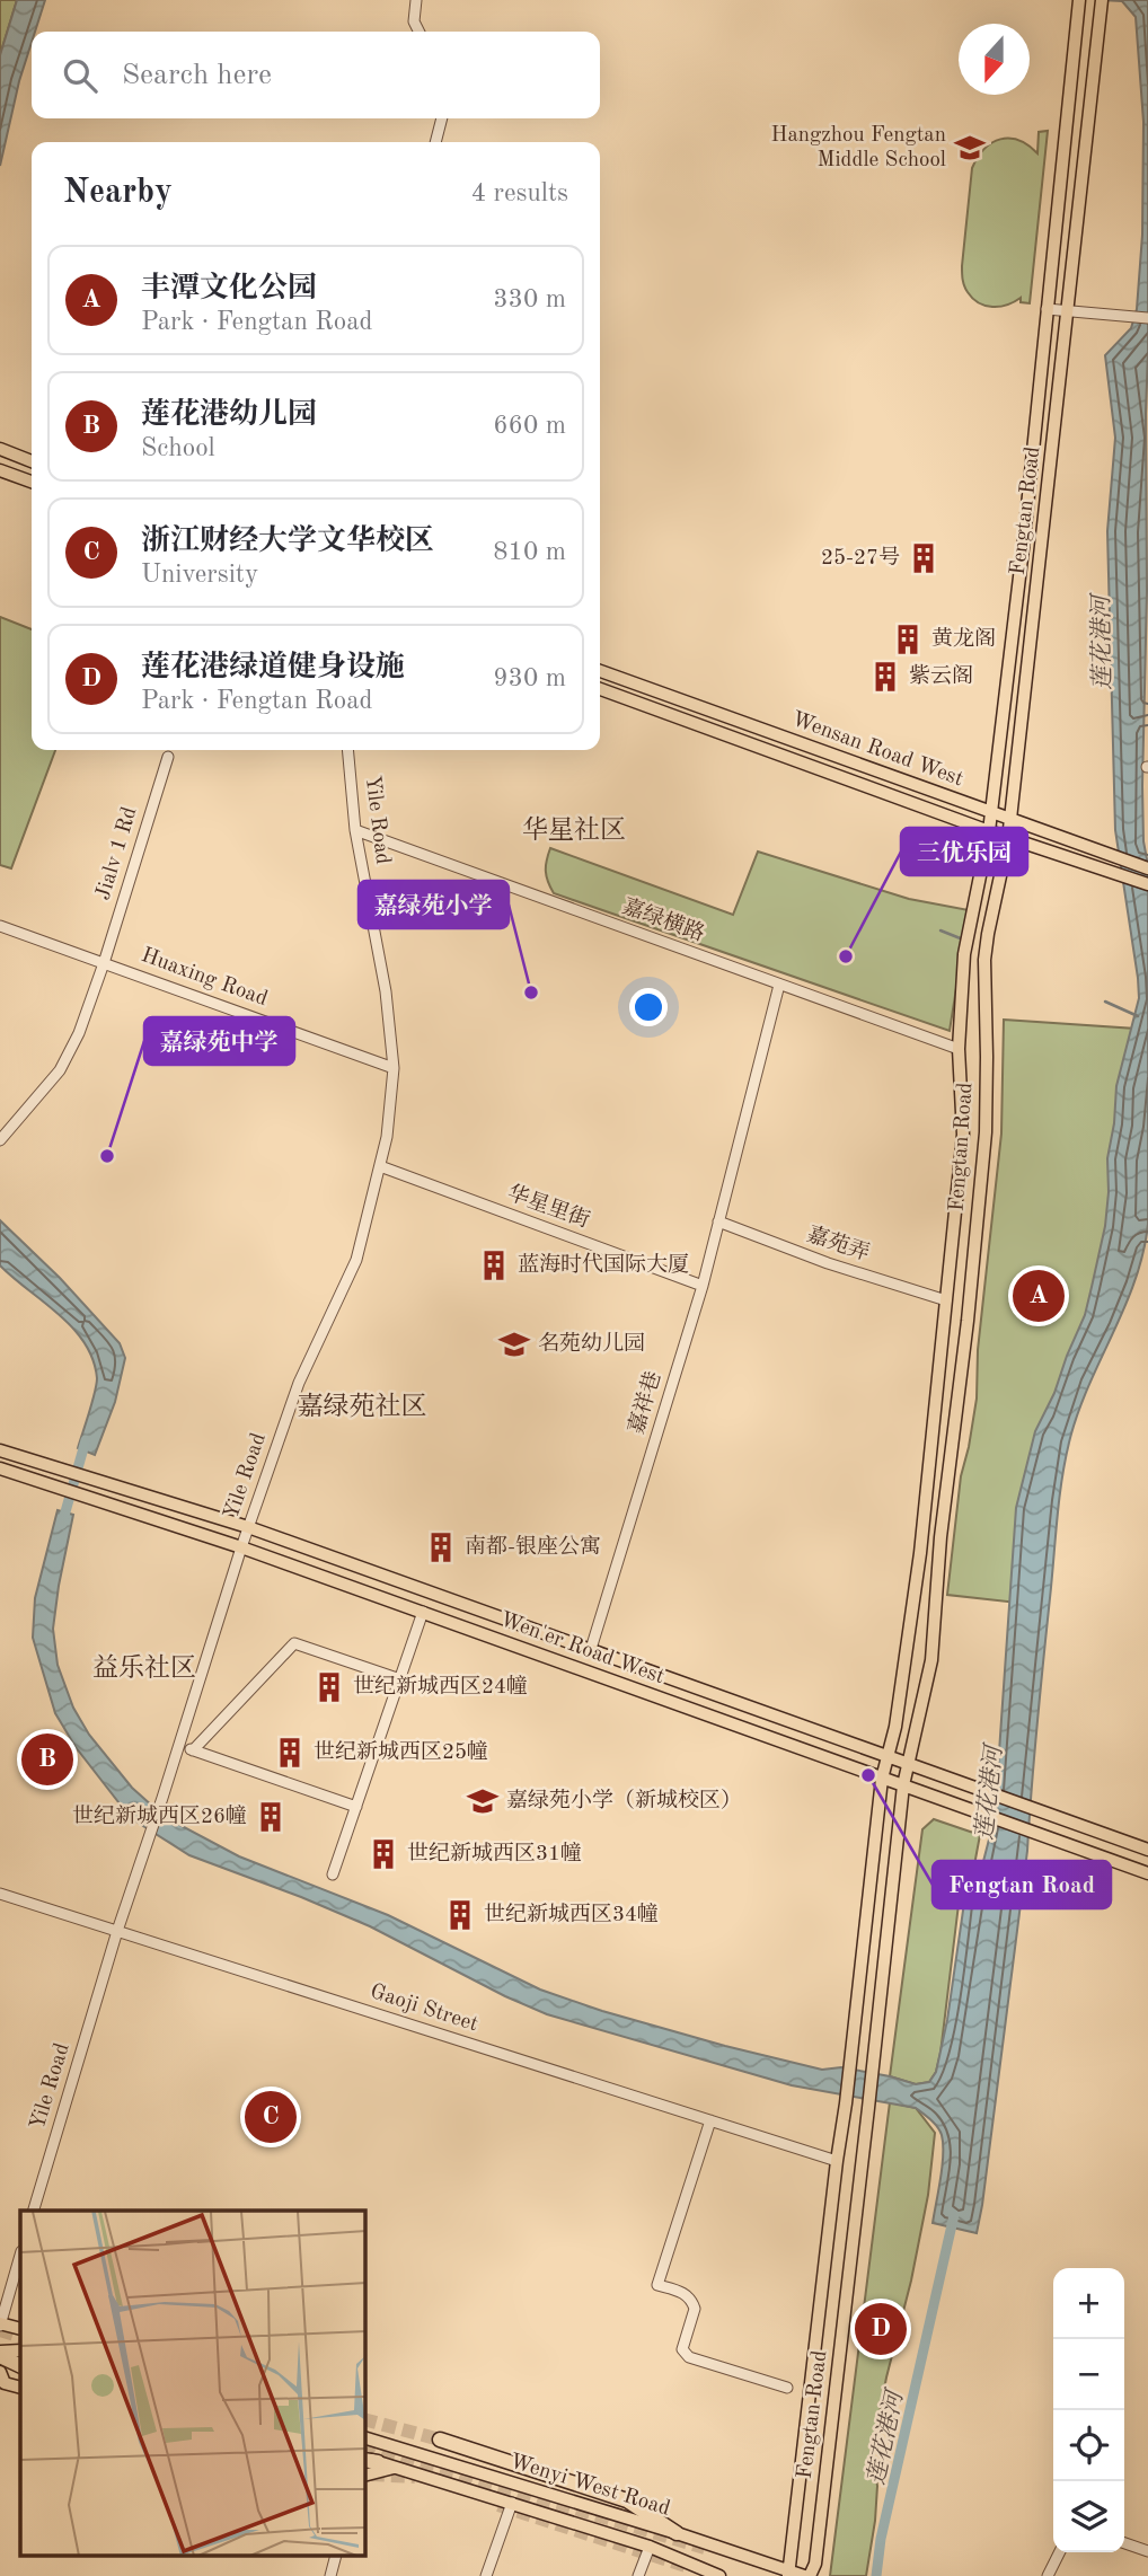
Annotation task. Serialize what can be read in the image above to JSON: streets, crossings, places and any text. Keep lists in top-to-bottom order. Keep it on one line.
{"streets":{"main road":["Fengtan Road","Wensan Road West","Wen'er Road West","Wenyi West Road"],"street":["Yile Road","Jialv 1 Rd","嘉绿横路","Huaxing Road","华星里街","嘉苑弄","嘉祥巷","Gaoji Street"]},"crossings":[["Fengtan Road","Wensan Road West"],["Fengtan Road","嘉绿横路"],["Fengtan Road","嘉苑弄"],["Fengtan Road","Wen'er Road West"],["Fengtan Road","Gaoji Street"],["Fengtan Road","Wenyi West Road"],["Yile Road","嘉绿横路"],["Yile Road","Huaxing Road"],["Yile Road","华星里街"],["Yile Road","Wen'er Road West"],["Yile Road","Gaoji Street"],["Jialv 1 Rd","Huaxing Road"],["嘉绿横路","嘉祥巷"],["华星里街","嘉祥巷"],["嘉苑弄","嘉祥巷"],["嘉祥巷","Wen'er Road West"]],"districts":["华星社区","嘉绿苑社区","益乐社区"],"water":["莲花港河"],"places":{"school or university":["Hangzhou Fengtan Middle School","名苑幼儿园","嘉绿苑小学（新城校区）"],"building":["25-27号","黄龙阁","紫云阁","蓝海时代国际大厦","南都-银座公寓","世纪新城西区24幢","世纪新城西区25幢","世纪新城西区26幢","世纪新城西区31幢","世纪新城西区34幢"],"other":["三优乐园","嘉绿苑小学","嘉绿苑中学","Fengtan Road"]},"north":"bottom","page":{"search":"Search here","heading":["Nearby","4 results"],"list":[{"mark":"A","name":"丰潭文化公园","note":"Park · Fengtan Road","value":"330 m"},{"mark":"B","name":"莲花港幼儿园","note":"School","value":"660 m"},{"mark":"C","name":"浙江财经大学文华校区","note":"University","value":"810 m"},{"mark":"D","name":"莲花港绿道健身设施","note":"Park · Fengtan Road","value":"930 m"}],"pins":["A","B","C","D"],"map_buttons":["+","−"]}}
